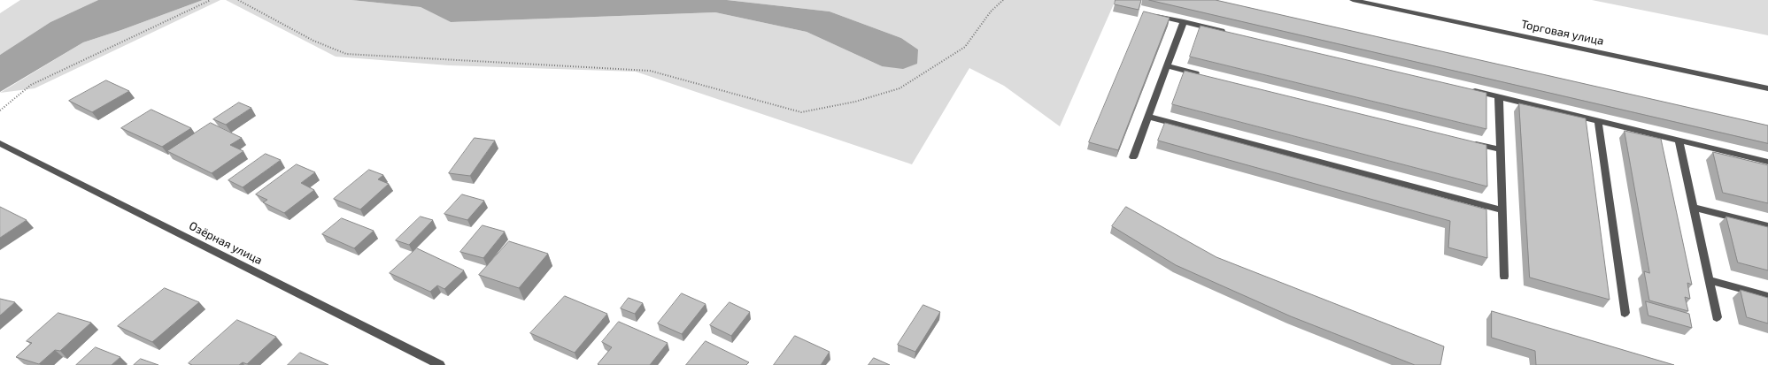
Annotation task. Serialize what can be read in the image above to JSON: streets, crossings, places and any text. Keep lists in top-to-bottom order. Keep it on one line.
{"streets":{"street":["Торговая улица","Озёрная улица"]}}
